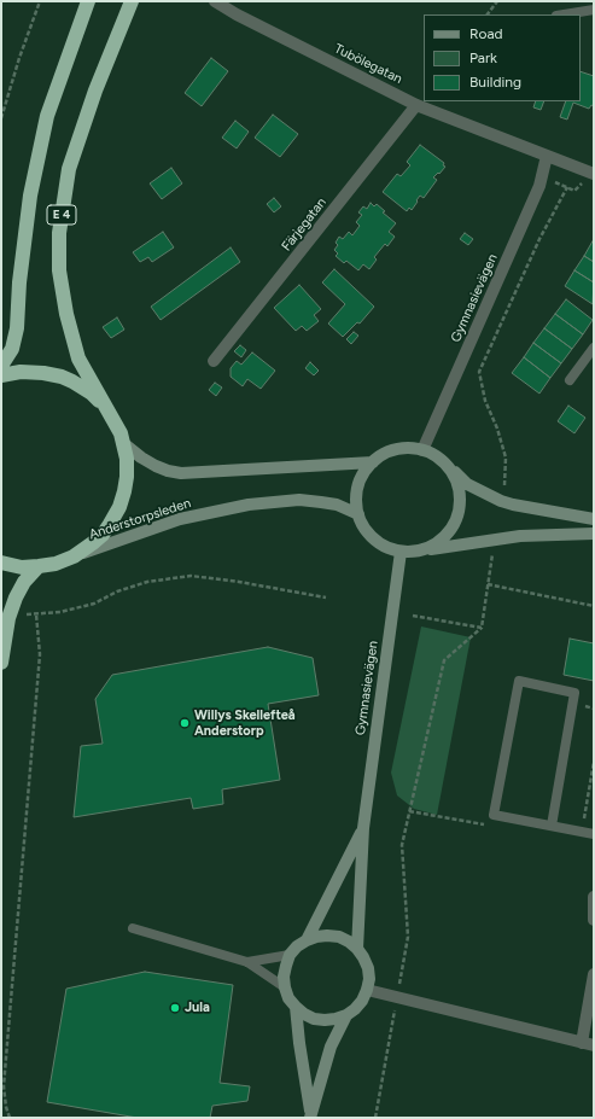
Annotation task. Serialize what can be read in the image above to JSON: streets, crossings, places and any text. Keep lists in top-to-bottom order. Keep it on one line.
{"streets":{"highway":["E 4"],"main road":["Gymnasievägen","Anderstorpsleden"],"street":["Tubölegatan","Färjegatan"]},"crossings":[["Tubölegatan","Färjegatan"],["Tubölegatan","Gymnasievägen"],["Gymnasievägen","Anderstorpsleden"]],"places":["Willys Skellefteå Anderstorp","Jula"],"legend":["Road","Park","Building"]}
